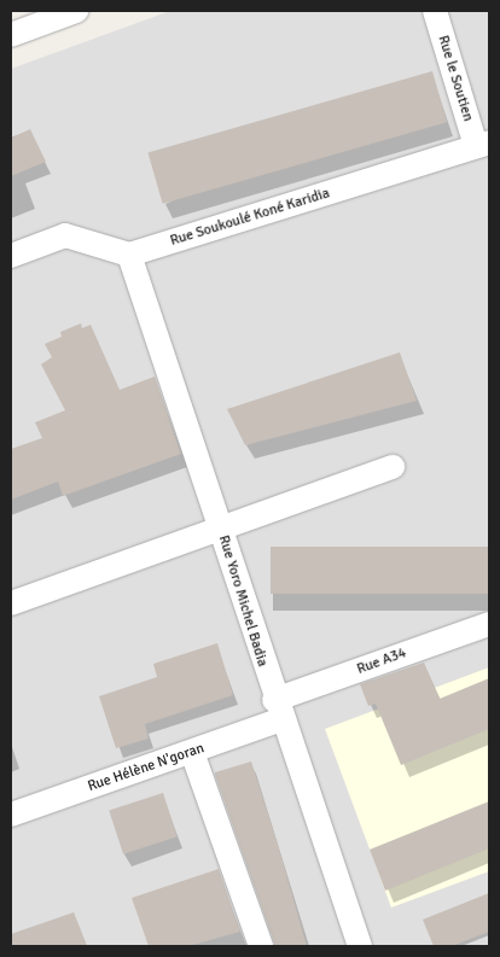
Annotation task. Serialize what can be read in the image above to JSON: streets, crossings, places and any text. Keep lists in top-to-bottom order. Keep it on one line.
{"streets":{"street":["Rue le Soutien","Rue Soukoulé Koné Karidia","Rue Yoro Michel Badia","Rue A34","Rue Hélène N'goran"]},"crossings":[["Rue le Soutien","Rue Soukoulé Koné Karidia"],["Rue Soukoulé Koné Karidia","Rue Yoro Michel Badia"],["Rue Yoro Michel Badia","Rue A34"],["Rue Yoro Michel Badia","Rue Hélène N'goran"],["Rue A34","Rue Hélène N'goran"]]}
